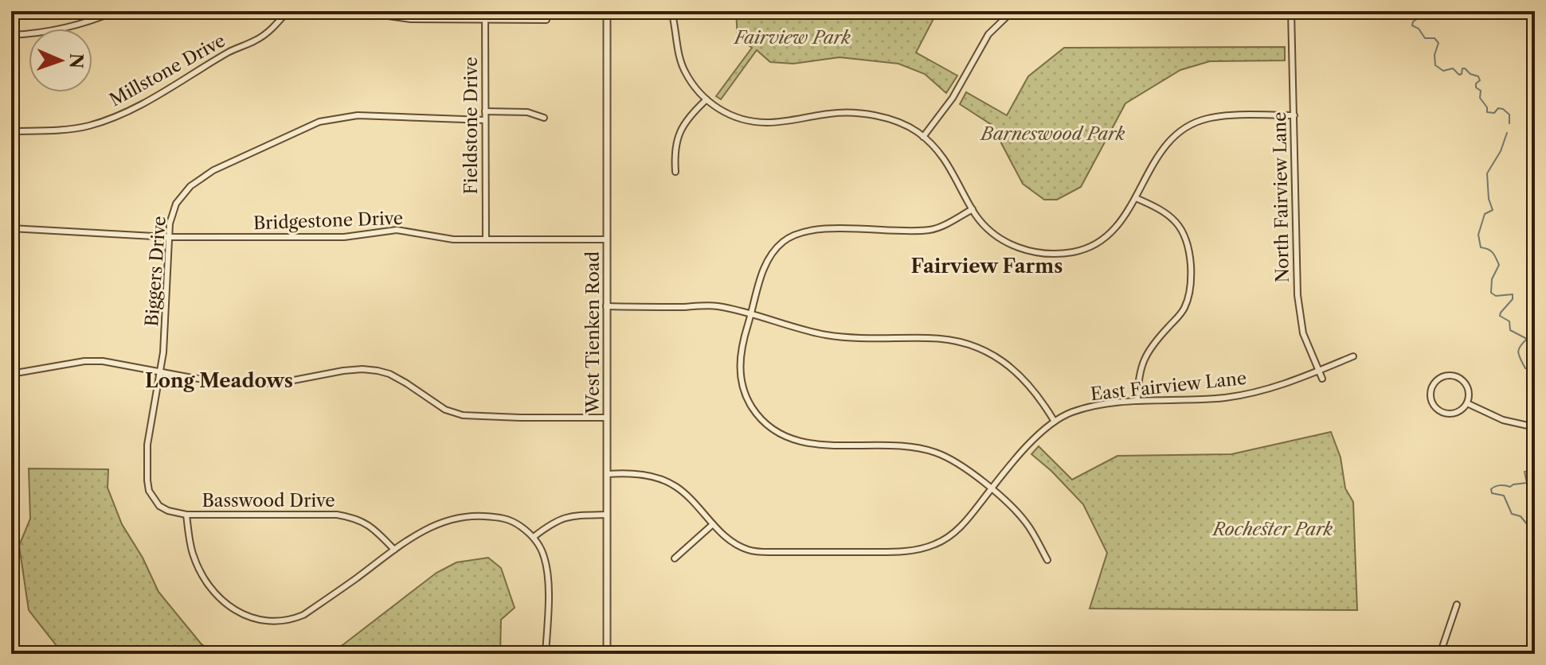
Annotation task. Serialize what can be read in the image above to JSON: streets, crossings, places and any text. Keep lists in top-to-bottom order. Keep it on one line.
{"streets":{"street":["Millstone Drive","Fieldstone Drive","North Fairview Lane","Bridgestone Drive","Biggers Drive","West Tienken Road","East Fairview Lane","Basswood Drive"]},"crossings":[["Fieldstone Drive","Bridgestone Drive"],["Fieldstone Drive","Biggers Drive"],["North Fairview Lane","East Fairview Lane"],["Bridgestone Drive","Biggers Drive"],["Bridgestone Drive","West Tienken Road"],["Biggers Drive","Basswood Drive"],["West Tienken Road","East Fairview Lane"]],"districts":["Fairview Farms","Long Meadows"],"parks":["Fairview Park","Barneswood Park","Rochester Park"],"north":"right"}
